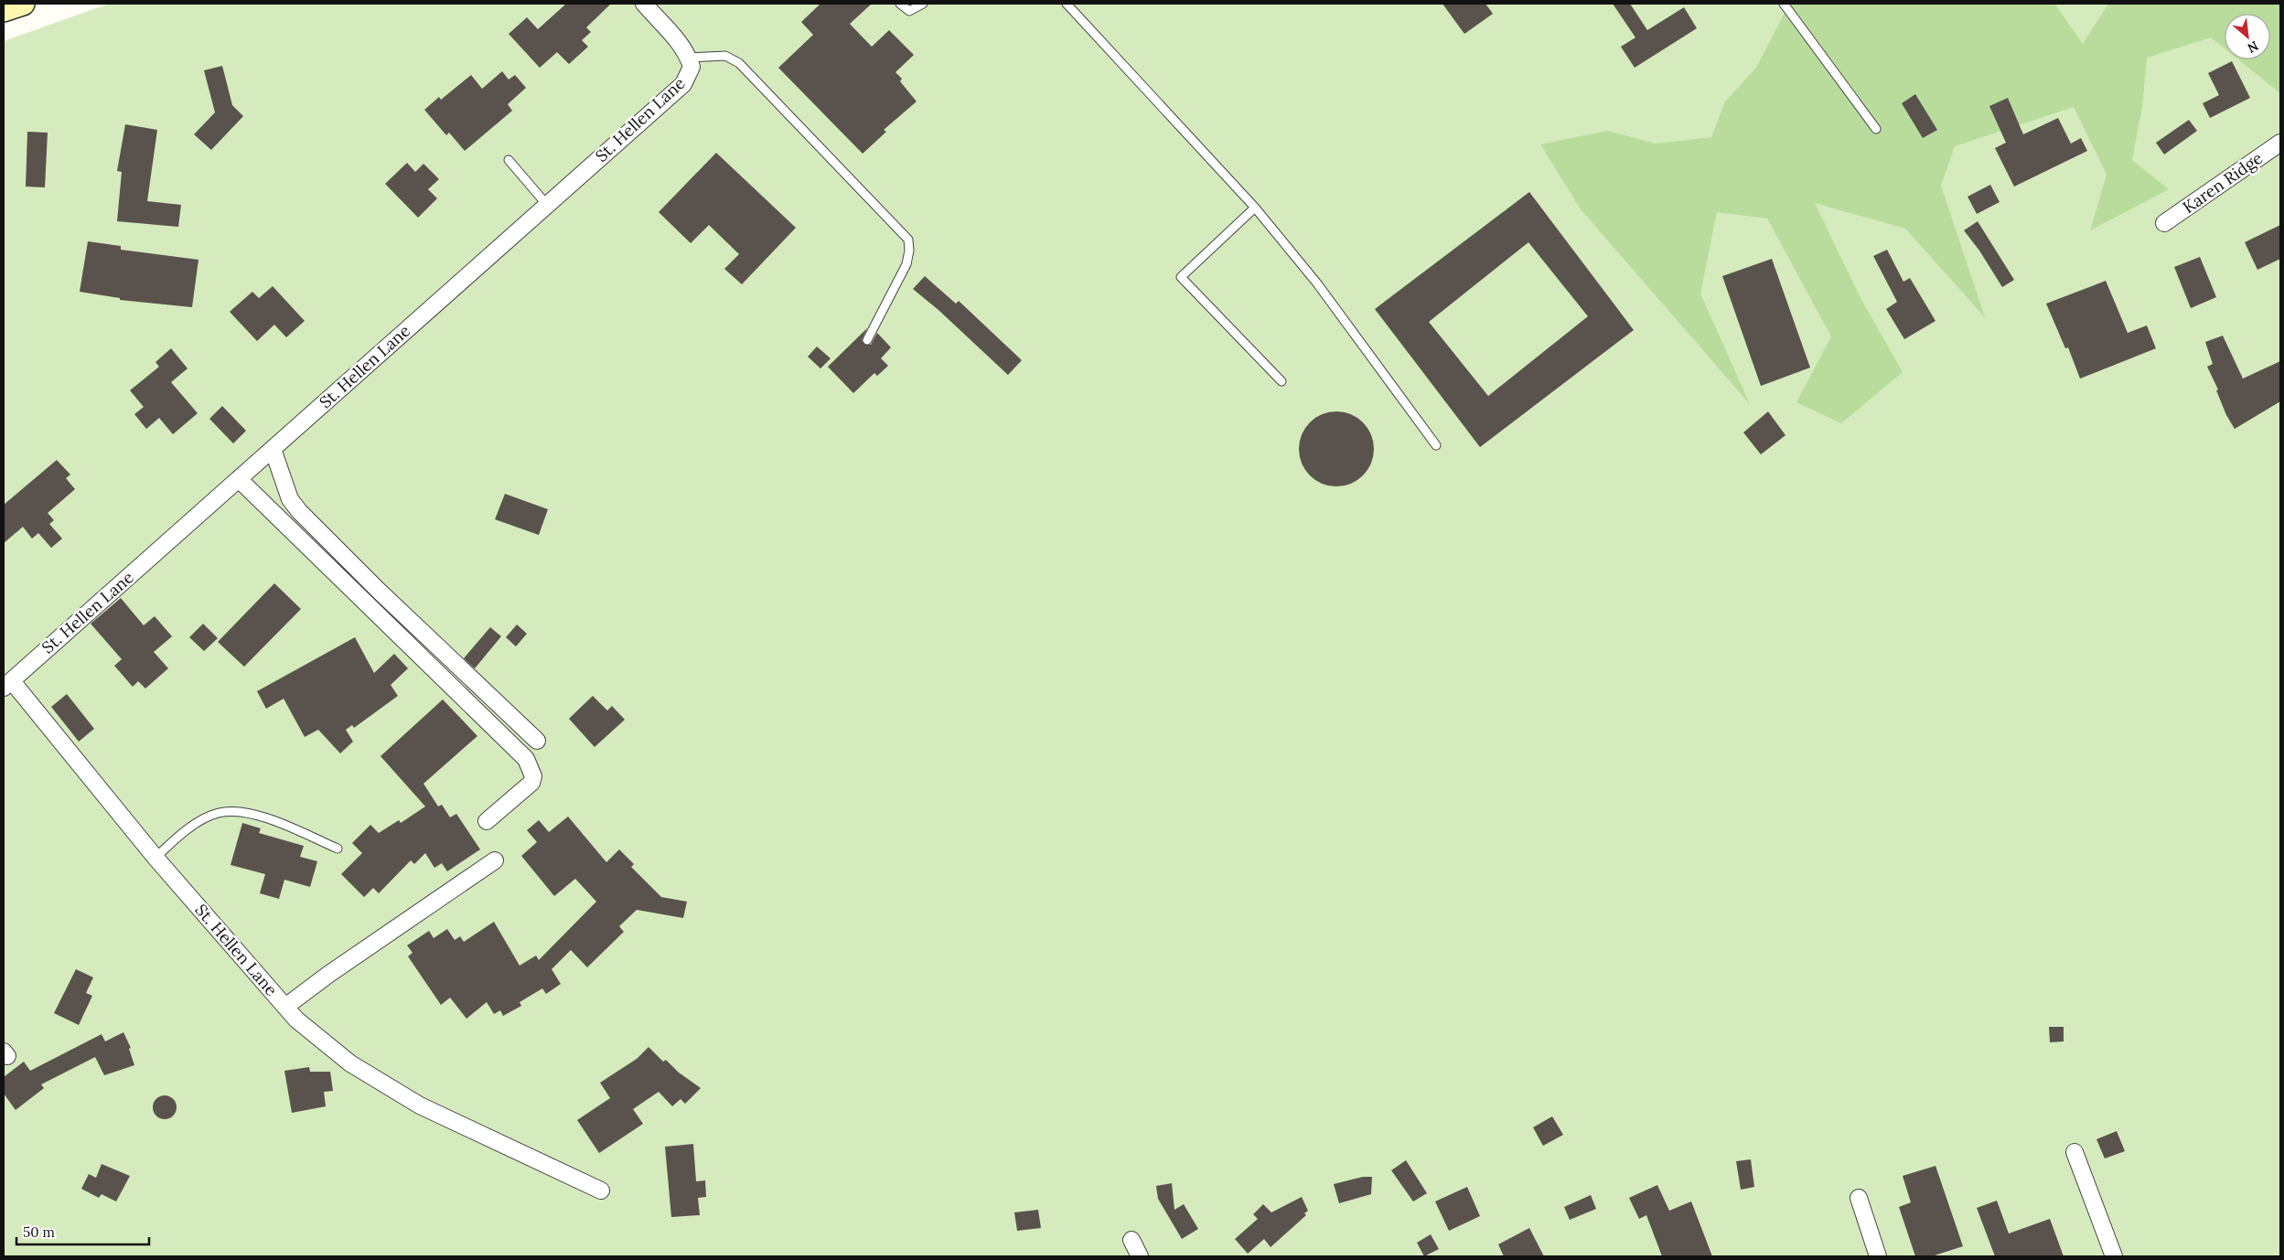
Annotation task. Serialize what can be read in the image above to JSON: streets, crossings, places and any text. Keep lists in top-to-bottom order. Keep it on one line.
{"streets":{"street":["St. Hellen Lane","Karen Ridge"]},"scale_bar":"50 m","north":"bottom right"}
